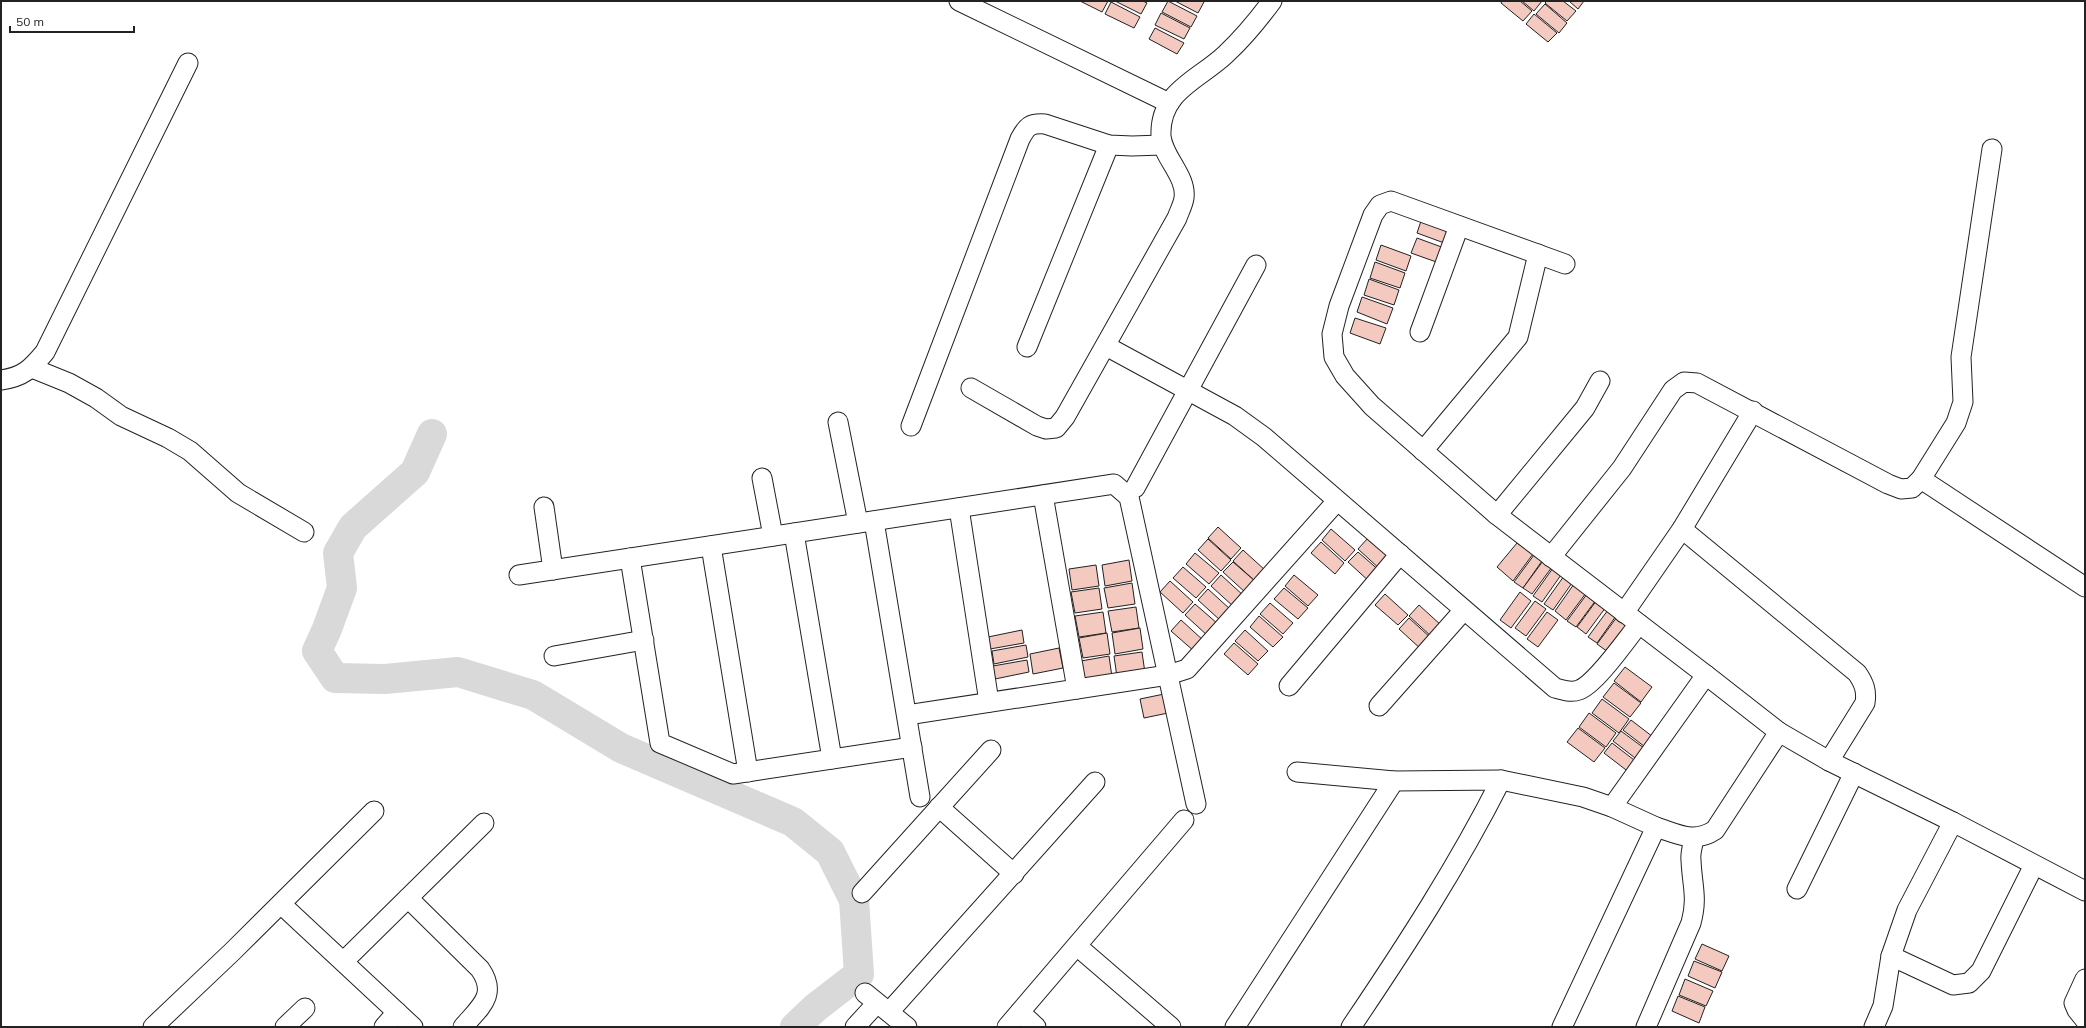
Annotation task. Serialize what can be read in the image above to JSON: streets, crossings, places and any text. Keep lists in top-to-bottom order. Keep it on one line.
{"scale_bar":"50 m"}
